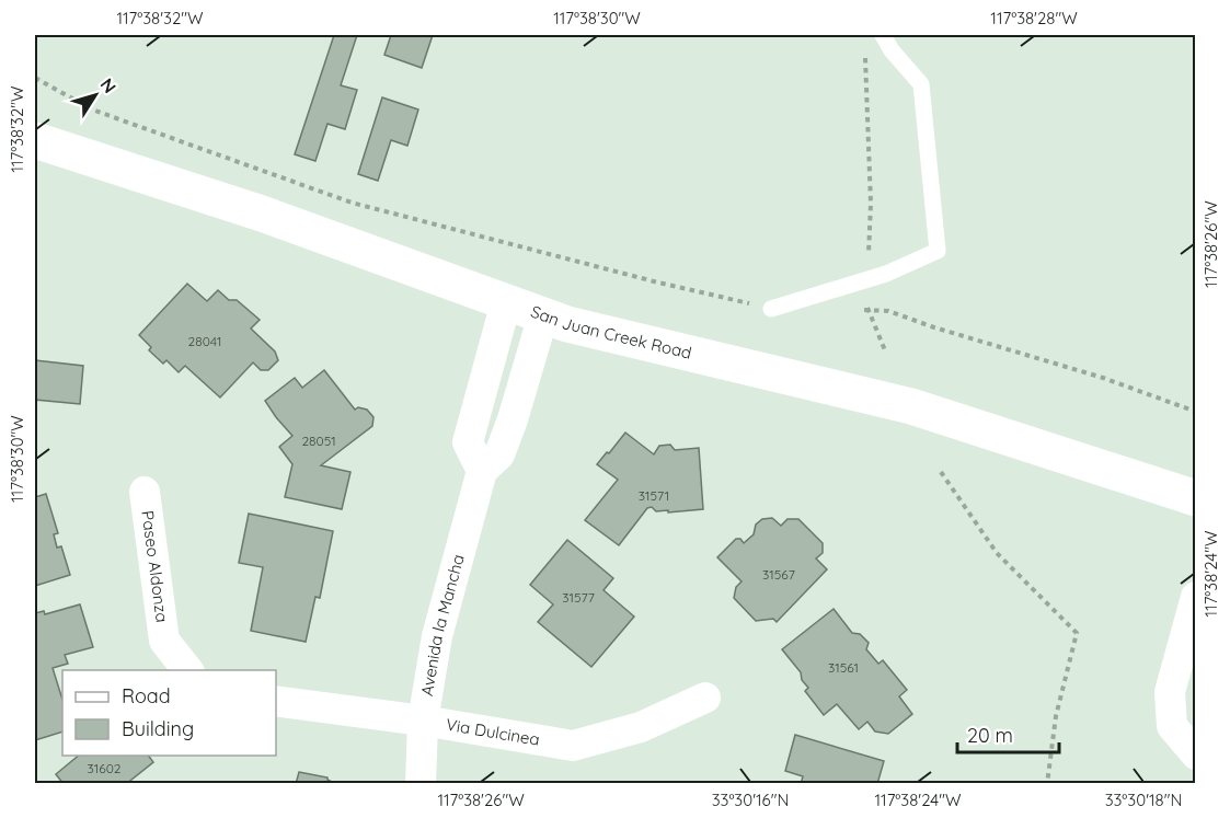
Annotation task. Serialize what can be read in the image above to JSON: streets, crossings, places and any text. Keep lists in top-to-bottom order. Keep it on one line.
{"streets":{"street":["San Juan Creek Road","Paseo Aldonza","Avenida la Mancha","Via Dulcinea"]},"crossings":[["San Juan Creek Road","Avenida la Mancha"],["Avenida la Mancha","Via Dulcinea"]],"house_numbers":["28041","28051","31571","31567","31577","31561","31602"],"legend":["Road","Building"],"scale_bar":"20 m","north":"top right","coordinates":["117°38'32\"W","117°38'30\"W","117°38'28\"W","117°38'26\"W","117°38'24\"W","33°30'16\"N","33°30'18\"N"]}
